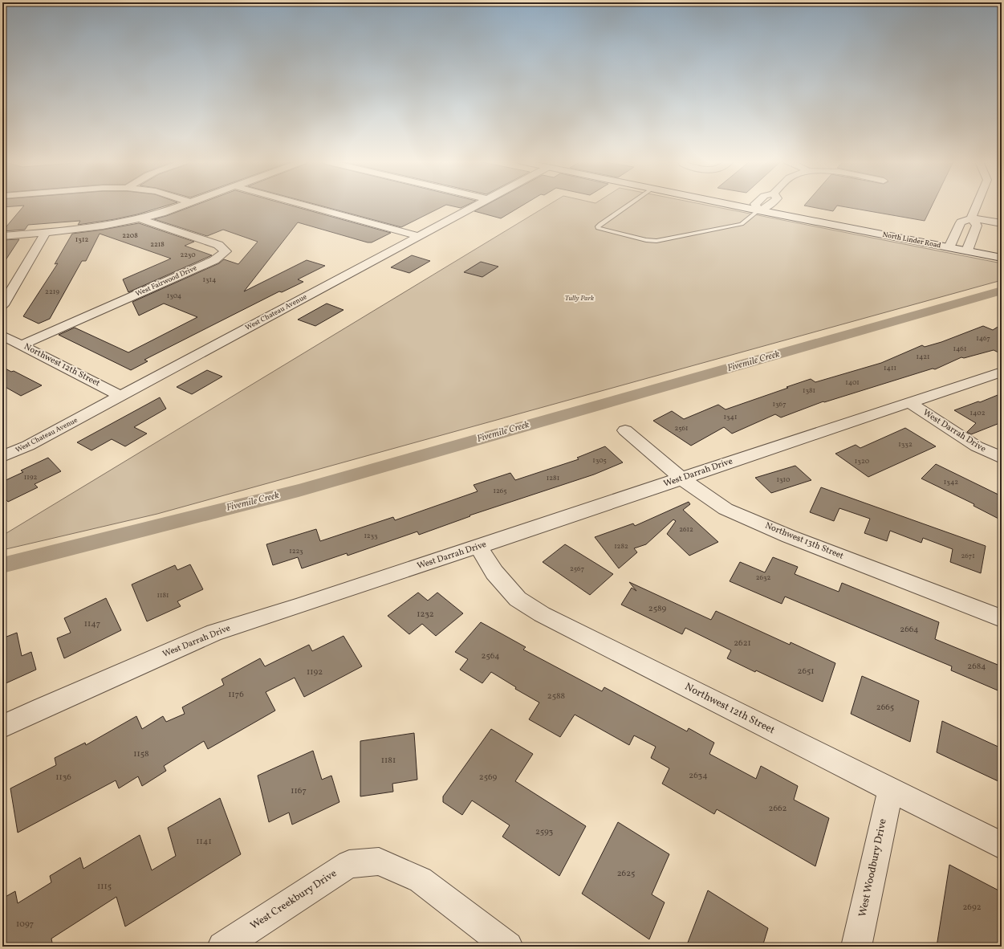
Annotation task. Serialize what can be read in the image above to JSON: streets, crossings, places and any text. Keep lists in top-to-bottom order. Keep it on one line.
{"streets":{"main road":["North Linder Road"],"street":["West Fairwood Drive","West Chateau Avenue","Northwest 12th Street","West Darrah Drive","Northwest 13th Street","West Woodbury Drive","West Creekbury Drive"]},"crossings":[["West Fairwood Drive","Northwest 12th Street"],["West Chateau Avenue","Northwest 12th Street"],["Northwest 12th Street","West Darrah Drive"],["Northwest 12th Street","West Woodbury Drive"],["West Darrah Drive","Northwest 13th Street"]],"water":["Fivemile Creek"],"parks":["Tully Park"],"house_numbers":["2208","1312","2218","2230","1314","2219","1304","1467","1461","1421","1411","1401","1381","1367","1402","1341","2561","1332","1305","1320","1192","1281","1310","1342","1265","2612","1233","1282","1223","2671","2567","2632","1181","2589","1232","1147","2664","2621","2564","2684","2651","1192","1176","2588","2665","1158","1181","2634","1136","2569","1167","2662","2593","1141","2625","1115","2692","1097"]}
